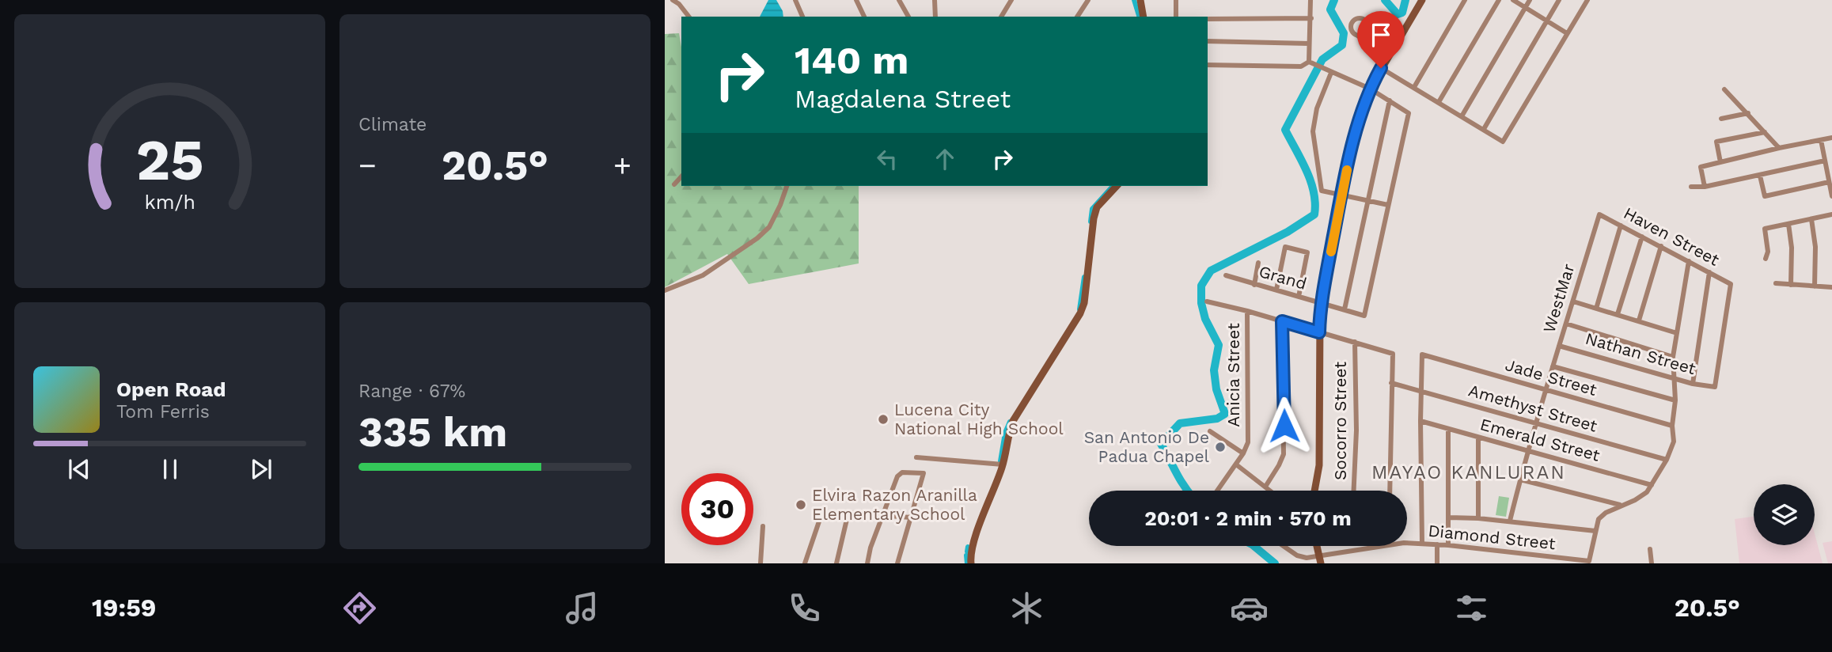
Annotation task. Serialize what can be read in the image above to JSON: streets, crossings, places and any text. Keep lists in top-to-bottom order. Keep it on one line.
{"streets":{"street":["Haven Street","Grand","WestMar","Nathan Street","Anicia Street","Jade Street","Amethyst Street","Socorro Street","Emerald Street","Diamond Street"]},"crossings":[["Haven Street","WestMar"],["Haven Street","Nathan Street"],["WestMar","Nathan Street"],["WestMar","Jade Street"],["WestMar","Amethyst Street"],["WestMar","Emerald Street"],["Jade Street","Amethyst Street"]],"districts":["MAYAO KANLURAN"],"places":["Lucena City National High School","San Antonio De Padua Chapel","Elvira Razon Aranilla Elementary School"],"page":{"tile":["Climate",["Range · 67%","335 km"]],"turn":["140 m","Magdalena Street"],"heat":["−","20.5°","+"],"song":["Open Road","Tom Ferris"],"limit":"30","trip":"20:01 · 2 min · 570 m","tabs":["19:59","20.5°"],"gauge":["25","km/h"]}}
